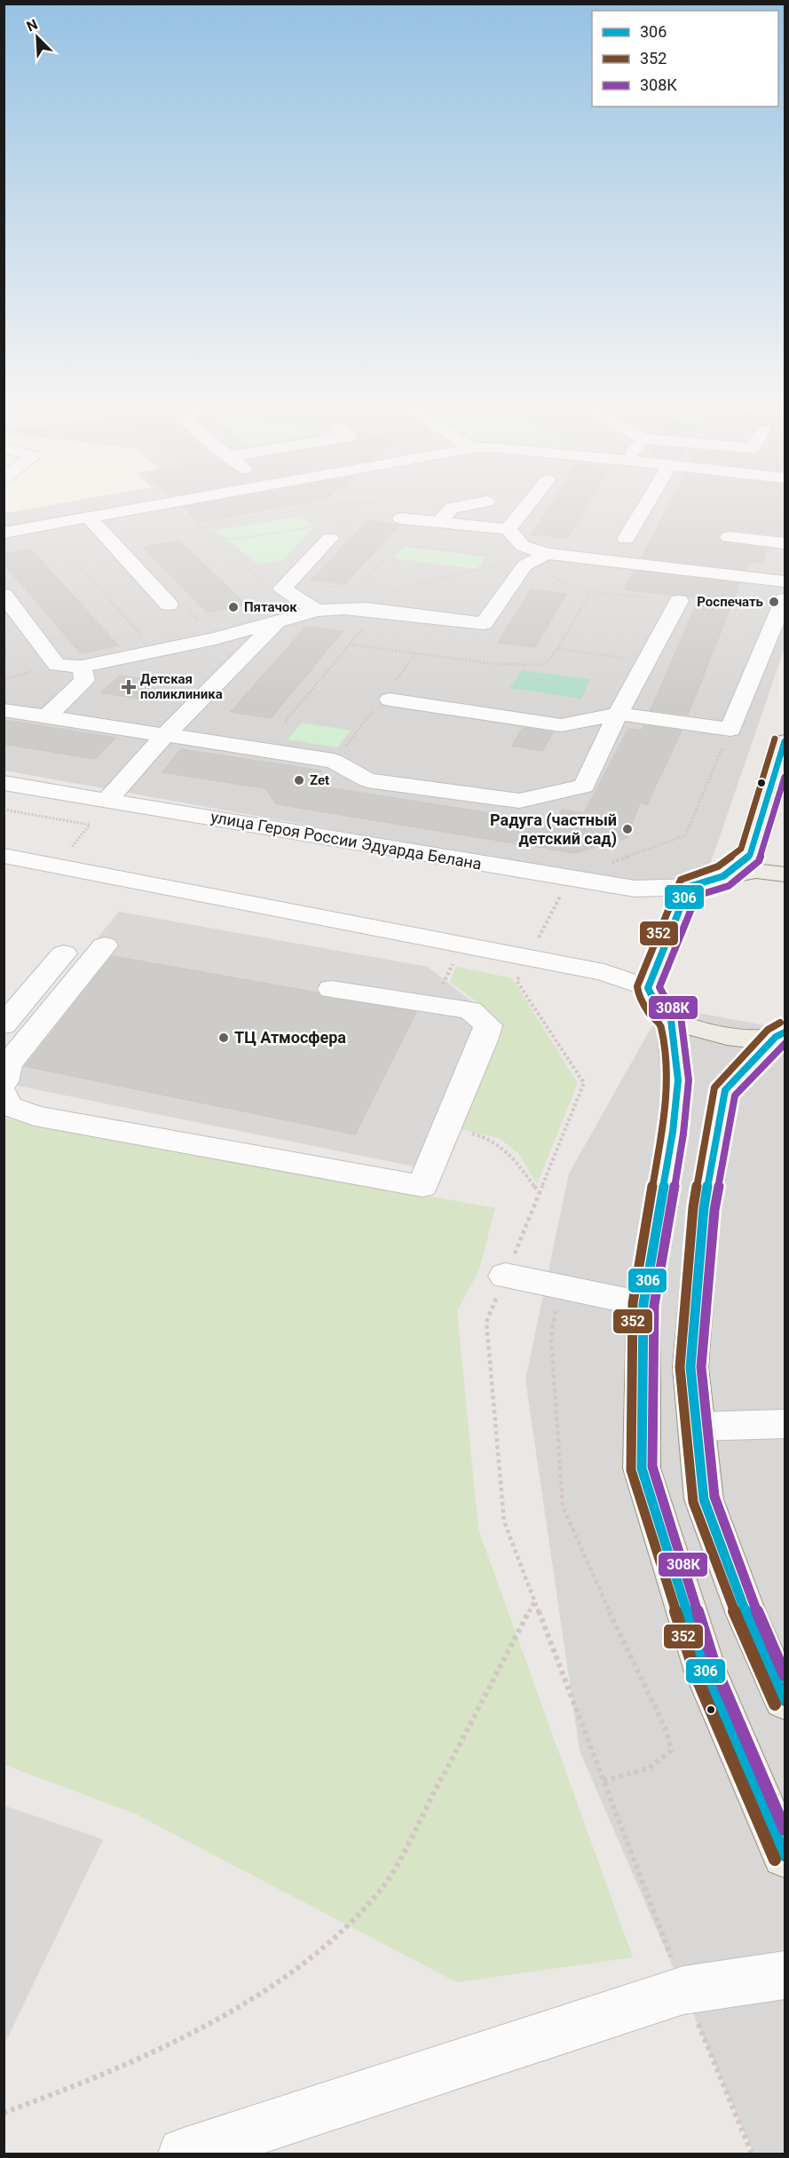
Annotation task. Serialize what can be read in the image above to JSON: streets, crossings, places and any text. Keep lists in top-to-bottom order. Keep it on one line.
{"streets":{"street":["улица Героя России Эдуарда Белана"]},"places":{"other":["Роспечать","Пятачок","Zet","Радуга (частный детский сад)","ТЦ Атмосфера"],"health":["Детская поликлиника"]},"lines":["transit line 352","transit line 306","transit line 308К"],"legend":["306","352","308К"],"north":"top left"}
